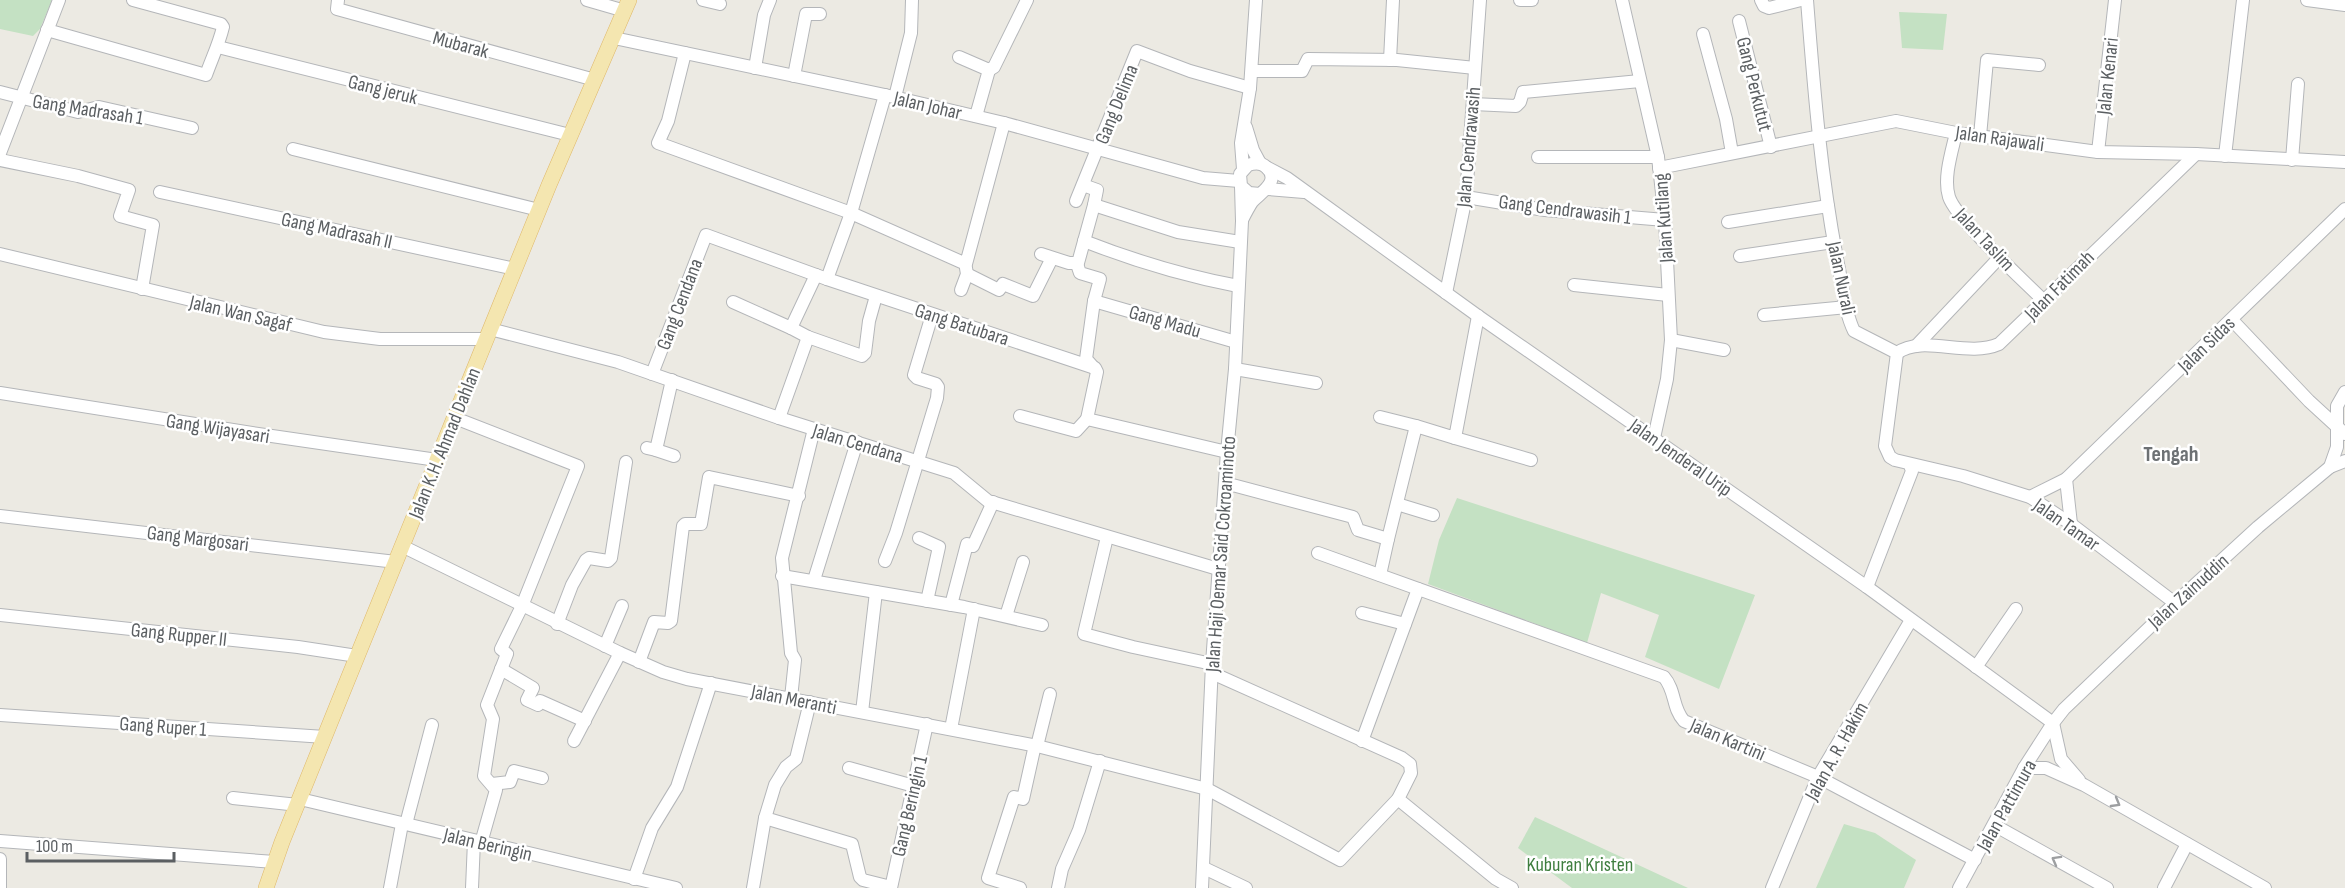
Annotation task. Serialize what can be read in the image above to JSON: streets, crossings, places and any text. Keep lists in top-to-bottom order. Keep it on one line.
{"streets":{"main road":["Jalan K.H. Ahmad Dahlan"],"street":["Mubarak","Jalan Kenari","Gang Perkutut","Gang jeruk","Gang Delima","Jalan Johar","Gang Madrasah 1","Jalan Rajawali","Jalan Cendrawasih","Gang Cendrawasih 1","Jalan Kutilang","Gang Madrasah II","Jalan Taslim","Jalan Nurali","Jalan Fatimah","Gang Cendana","Jalan Wan Sagaf","Gang Madu","Gang Batubara","Jalan Sidas","Gang Wijayasari","Jalan Cendana","Jalan Jenderal Urip","Jalan Tamar","Gang Margosari","Jalan Haji Oemar Said Cokroaminoto","Jalan Zainuddin","Gang Rupper II","Jalan Meranti","Gang Ruper 1","Jalan Kartini","Jalan A. R. Hakim","Jalan Pattimura","Gang Beringin 1","Jalan Beringin"]},"crossings":[["Mubarak","Jalan K.H. Ahmad Dahlan"],["Jalan Kenari","Jalan Rajawali"],["Gang Perkutut","Jalan Rajawali"],["Gang jeruk","Jalan K.H. Ahmad Dahlan"],["Gang Delima","Jalan Johar"],["Gang Delima","Jalan Haji Oemar Said Cokroaminoto"],["Jalan Johar","Jalan K.H. Ahmad Dahlan"],["Jalan Johar","Jalan Jenderal Urip"],["Jalan Johar","Jalan Haji Oemar Said Cokroaminoto"],["Jalan Rajawali","Jalan Kutilang"],["Jalan Rajawali","Jalan Taslim"],["Jalan Rajawali","Jalan Nurali"],["Jalan Rajawali","Jalan Fatimah"],["Jalan Cendrawasih","Gang Cendrawasih 1"],["Jalan Cendrawasih","Jalan Jenderal Urip"],["Gang Cendrawasih 1","Jalan Kutilang"],["Jalan Kutilang","Jalan Jenderal Urip"],["Gang Madrasah II","Jalan K.H. Ahmad Dahlan"],["Jalan Taslim","Jalan Fatimah"],["Jalan Nurali","Jalan Fatimah"],["Gang Cendana","Gang Batubara"],["Gang Cendana","Jalan Cendana"],["Jalan Wan Sagaf","Jalan K.H. Ahmad Dahlan"],["Jalan Wan Sagaf","Jalan Cendana"],["Gang Madu","Jalan Haji Oemar Said Cokroaminoto"],["Jalan Sidas","Jalan Tamar"],["Gang Wijayasari","Jalan K.H. Ahmad Dahlan"],["Jalan K.H. Ahmad Dahlan","Jalan Cendana"],["Jalan K.H. Ahmad Dahlan","Gang Margosari"],["Jalan K.H. Ahmad Dahlan","Gang Rupper II"],["Jalan K.H. Ahmad Dahlan","Jalan Meranti"],["Jalan K.H. Ahmad Dahlan","Gang Ruper 1"],["Jalan K.H. Ahmad Dahlan","Jalan Beringin"],["Jalan Cendana","Jalan Haji Oemar Said Cokroaminoto"],["Jalan Jenderal Urip","Jalan Haji Oemar Said Cokroaminoto"],["Jalan Jenderal Urip","Jalan Zainuddin"],["Jalan Jenderal Urip","Jalan A. R. Hakim"],["Jalan Jenderal Urip","Jalan Pattimura"],["Jalan Tamar","Jalan Zainuddin"],["Jalan Haji Oemar Said Cokroaminoto","Jalan Meranti"],["Jalan Zainuddin","Jalan Pattimura"],["Jalan Meranti","Gang Beringin 1"],["Jalan Kartini","Jalan A. R. Hakim"],["Jalan Kartini","Jalan Pattimura"]],"districts":["Tengah"],"parks":["Kuburan Kristen"],"scale_bar":"100 m"}
